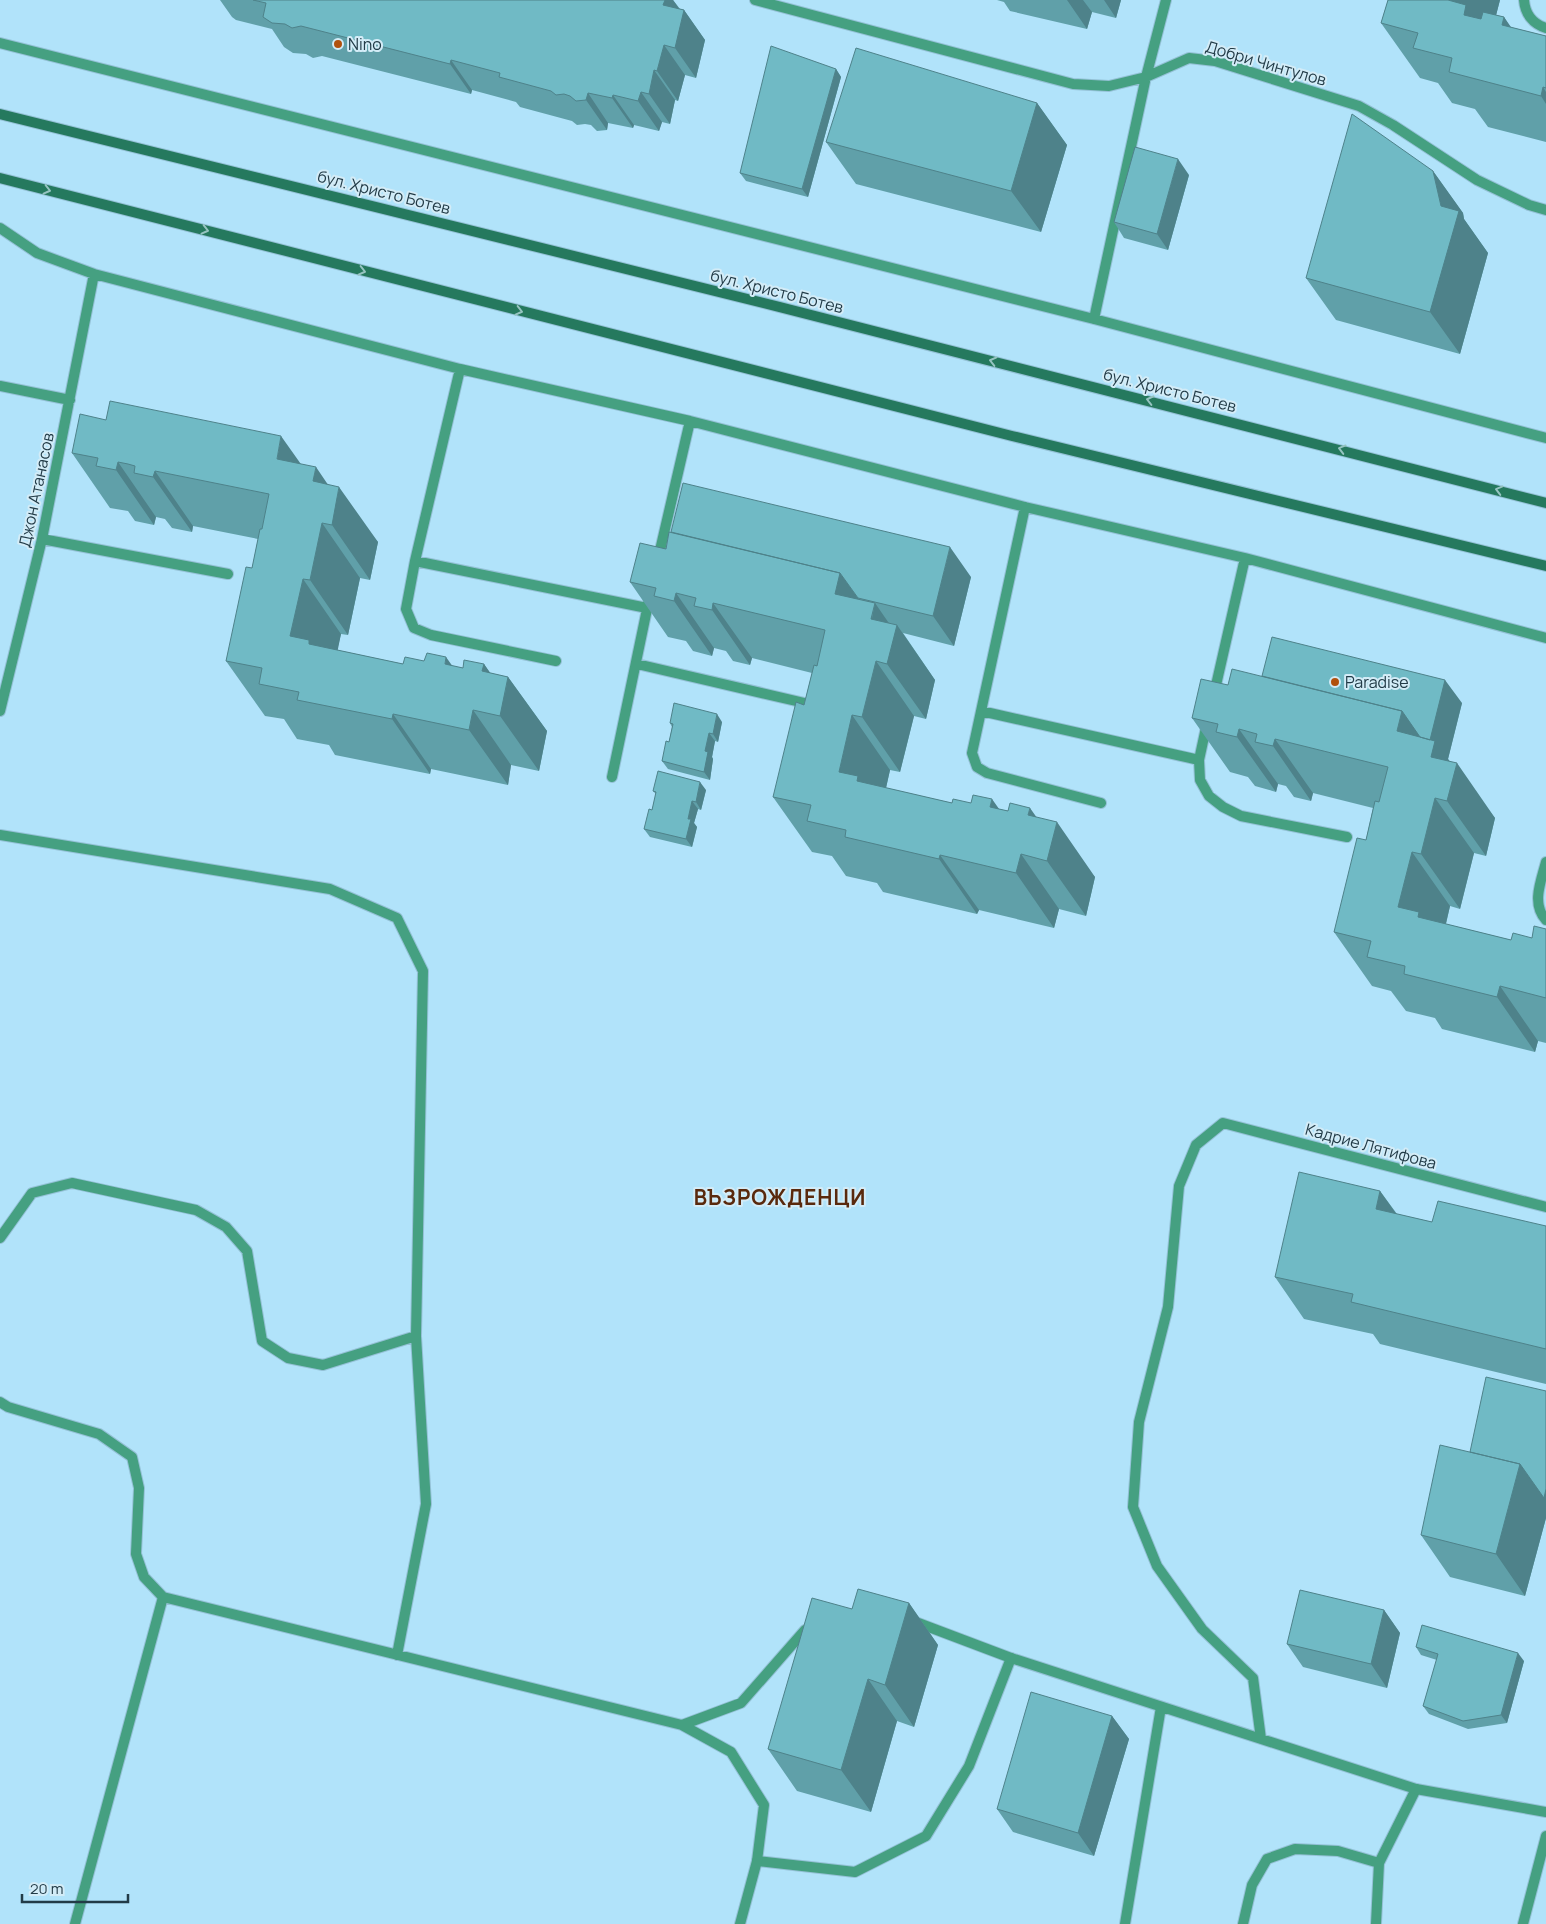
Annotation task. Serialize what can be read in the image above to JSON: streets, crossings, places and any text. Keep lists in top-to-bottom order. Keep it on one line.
{"streets":{"main road":["бул. Христо Ботев"],"street":["Добри Чинтулов","Джон Атанасов","Кадрие Лятифова"]},"districts":["ВЪЗРОЖДЕНЦИ"],"places":["Nino","Paradise"],"scale_bar":"20 m"}
